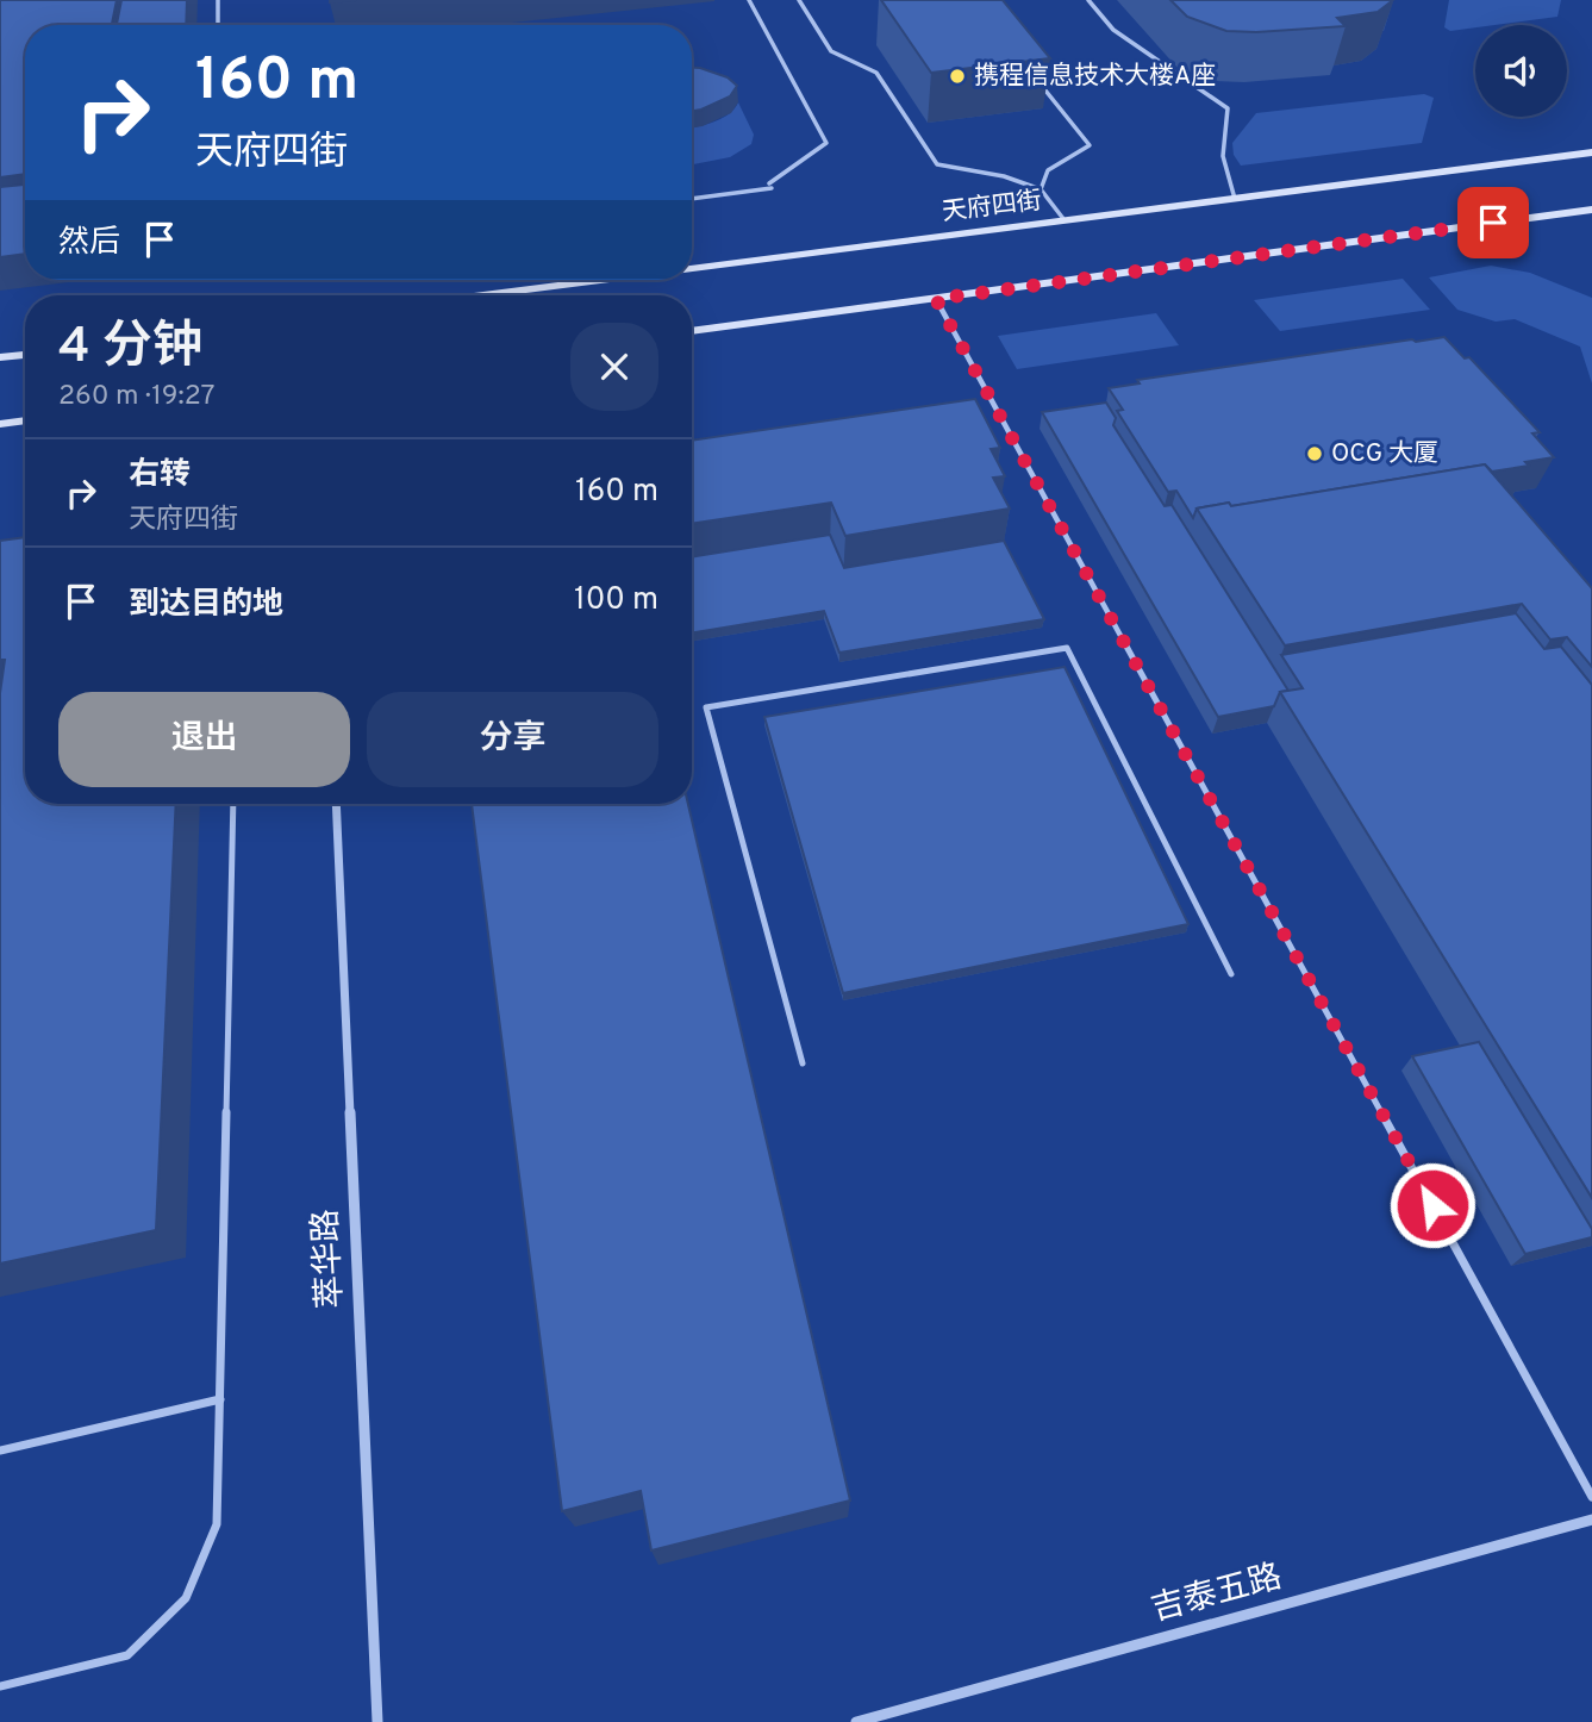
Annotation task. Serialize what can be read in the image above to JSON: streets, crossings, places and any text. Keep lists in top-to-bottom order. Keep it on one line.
{"streets":{"main road":["天府四街"],"street":["萃华路","吉泰五路"]},"places":["携程信息技术大楼A座","OCG 大厦"],"page":{"turn":["160 m","天府四街"],"then":"然后","heading":["4 分钟","260 m · 19:27"],"list":[{"name":"右转","note":"天府四街","value":"160 m"},{"name":"到达目的地","value":"100 m"}],"buttons":["退出","分享"]}}
